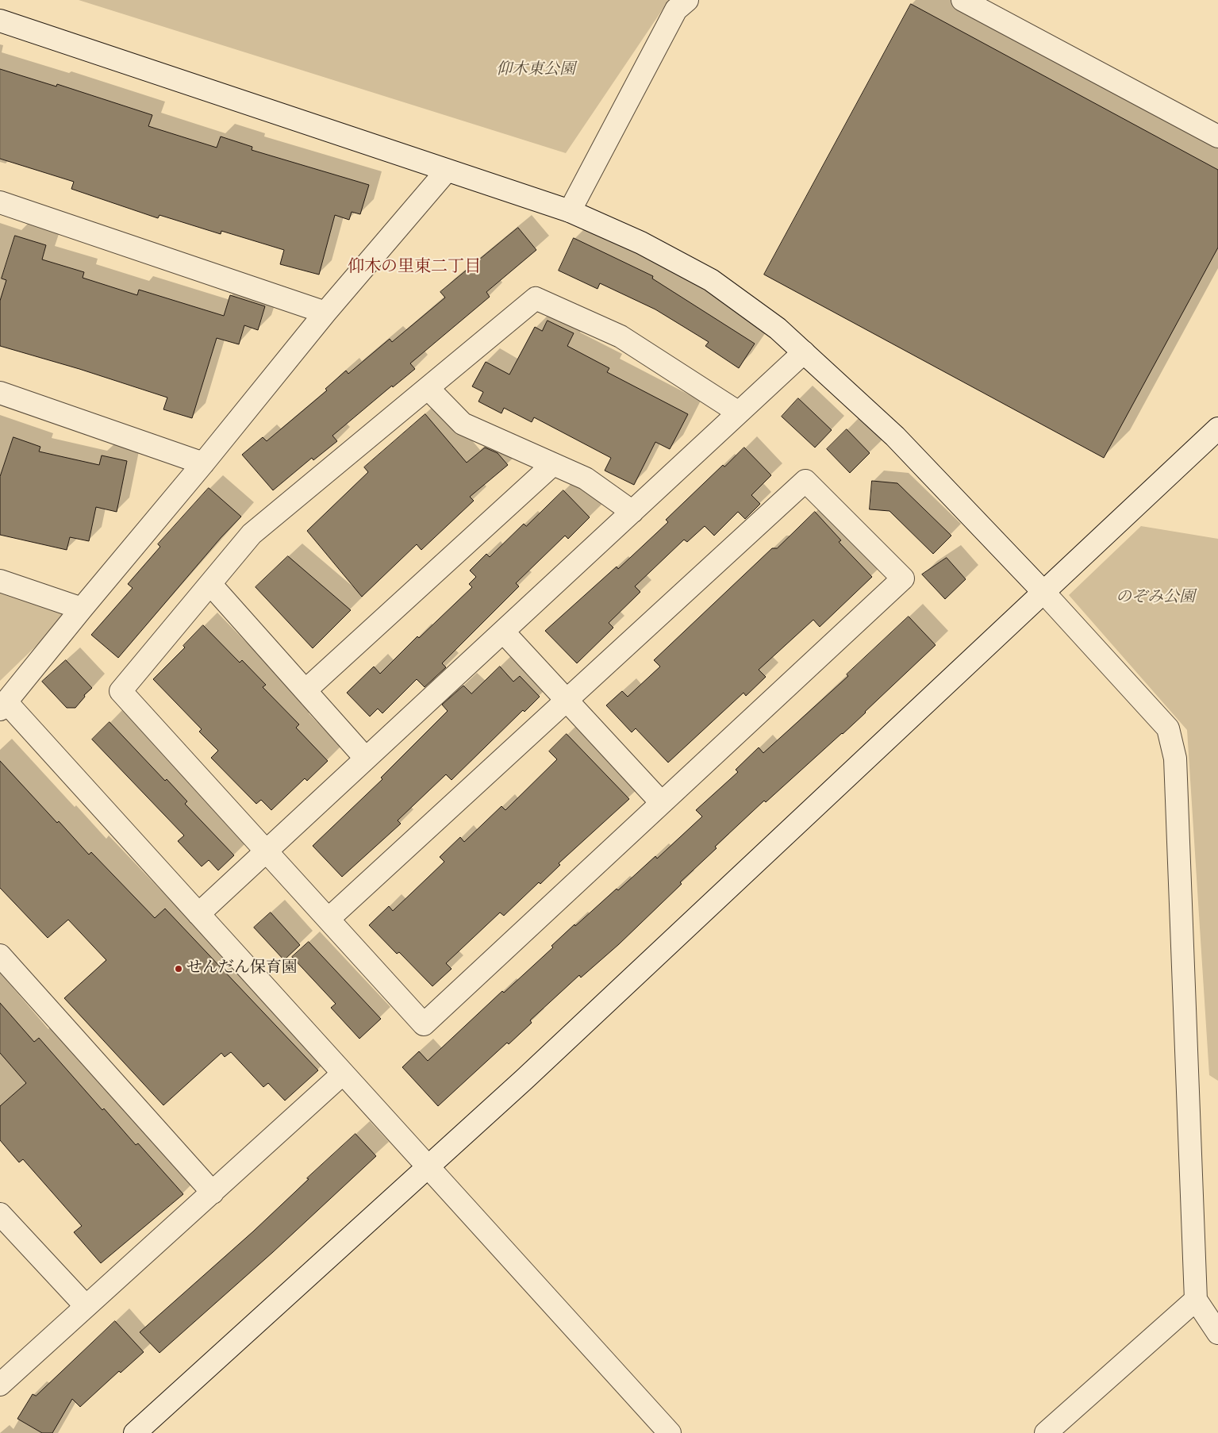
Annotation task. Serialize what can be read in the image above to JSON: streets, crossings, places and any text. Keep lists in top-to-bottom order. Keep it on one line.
{"districts":["仰木の里東二丁目"],"parks":["仰木東公園","のぞみ公園"],"places":["せんだん保育園"]}
